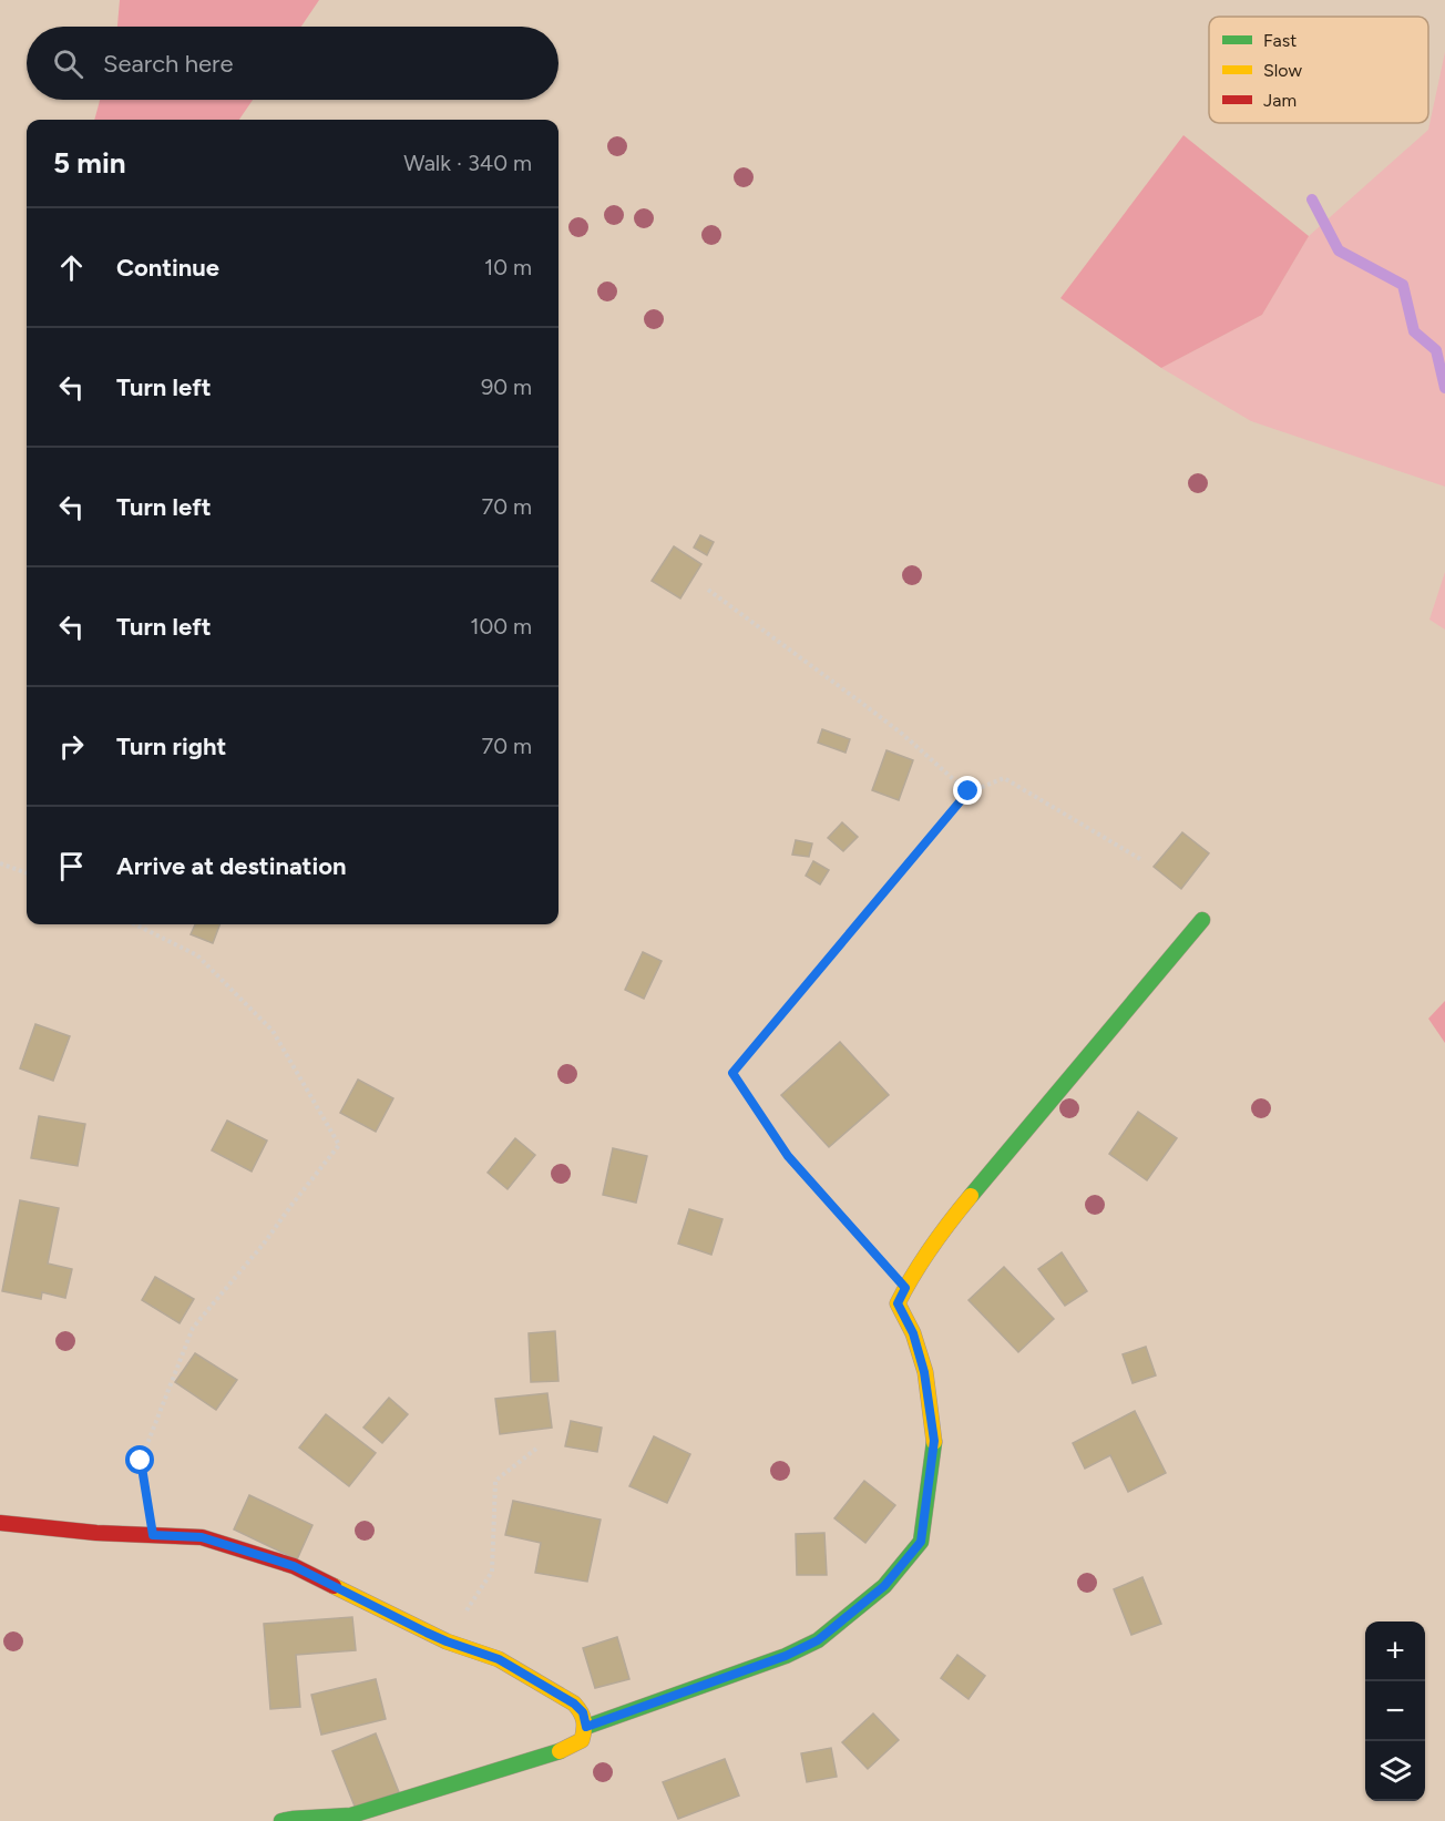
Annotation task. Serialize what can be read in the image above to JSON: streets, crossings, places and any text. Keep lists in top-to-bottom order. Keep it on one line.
{"legend":["Fast","Slow","Jam"],"page":{"search":"Search here","heading":["5 min","Walk · 340 m"],"list":[["Continue","10 m"],["Turn left","90 m"],["Turn left","70 m"],["Turn left","100 m"],["Turn right","70 m"],"Arrive at destination"],"map_buttons":["+","−"]}}
